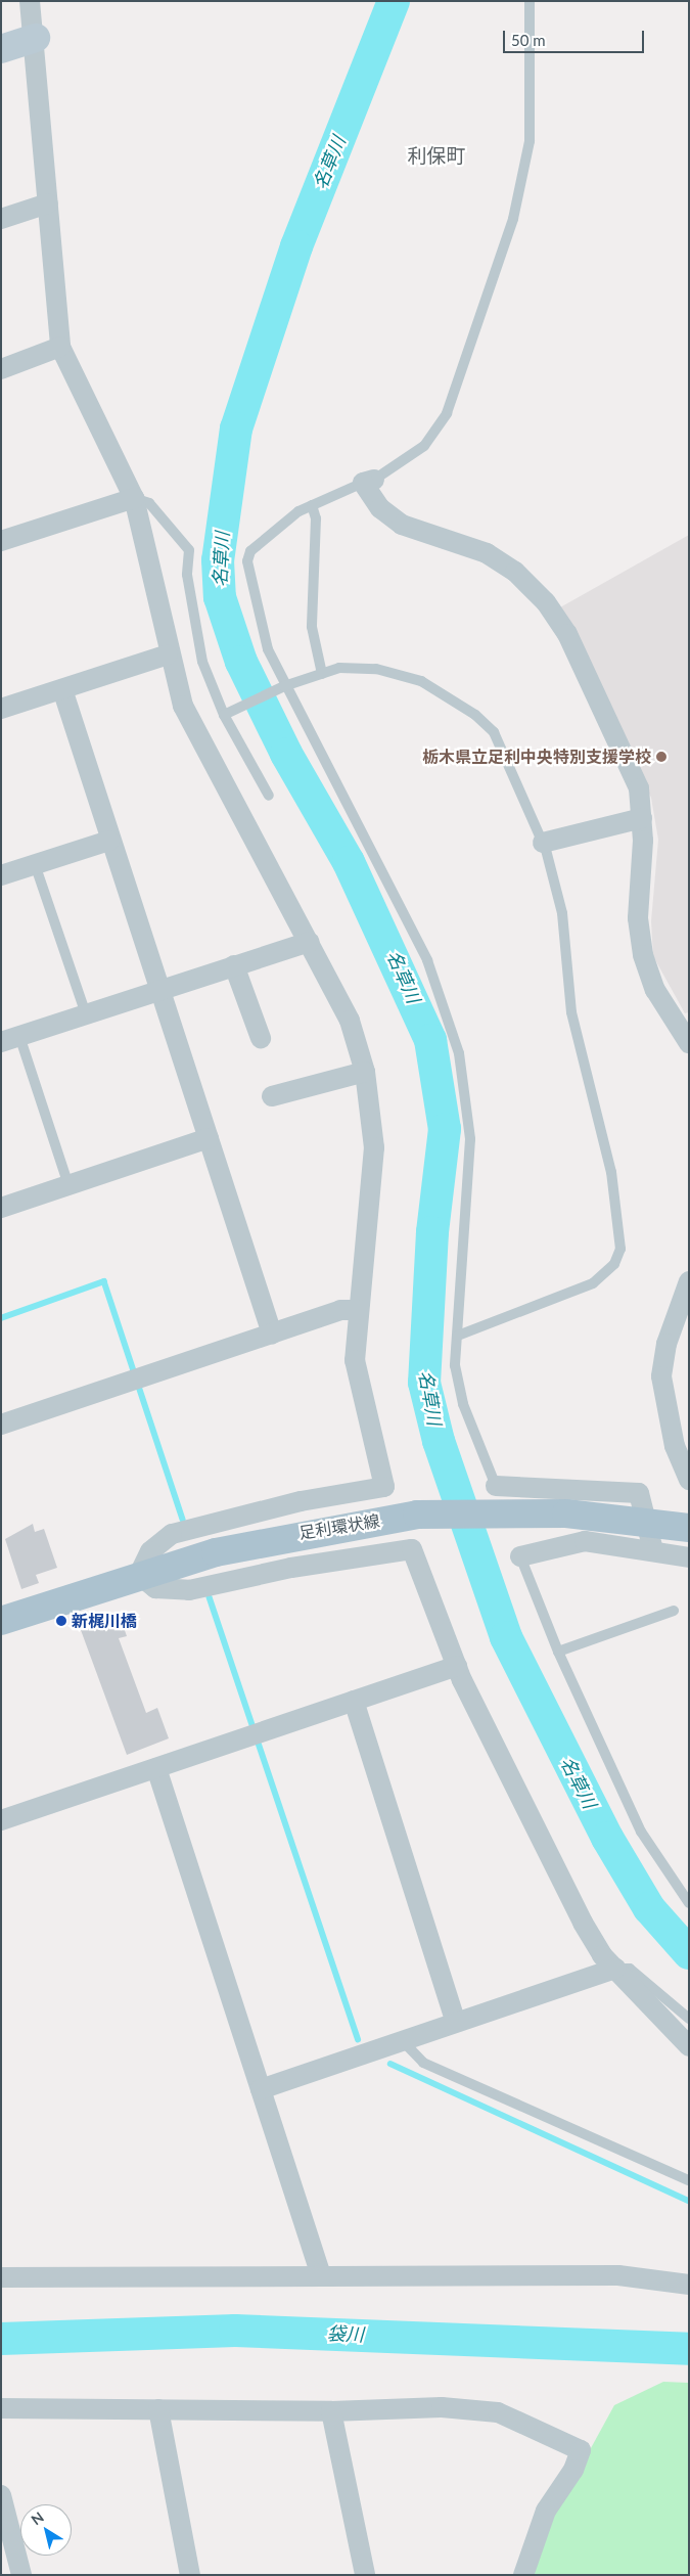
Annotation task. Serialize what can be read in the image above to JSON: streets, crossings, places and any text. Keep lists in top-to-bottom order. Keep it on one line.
{"streets":{"main road":["足利環状線"]},"districts":["利保町"],"water":["名草川","袋川"],"places":["栃木県立足利中央特別支援学校","新梶川橋"],"scale_bar":"50 m","north":"top left"}
